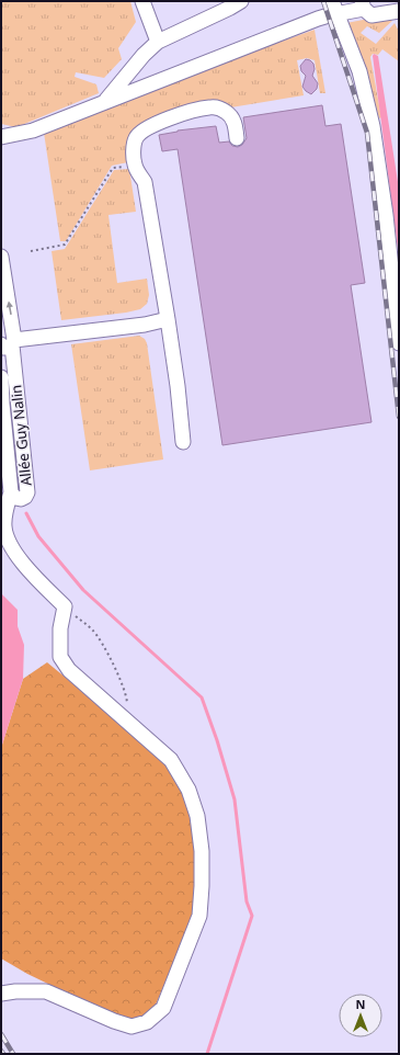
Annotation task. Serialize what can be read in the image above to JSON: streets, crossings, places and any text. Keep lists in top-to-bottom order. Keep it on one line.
{"streets":{"street":["Allée Guy Nalin"]},"north":"top"}
